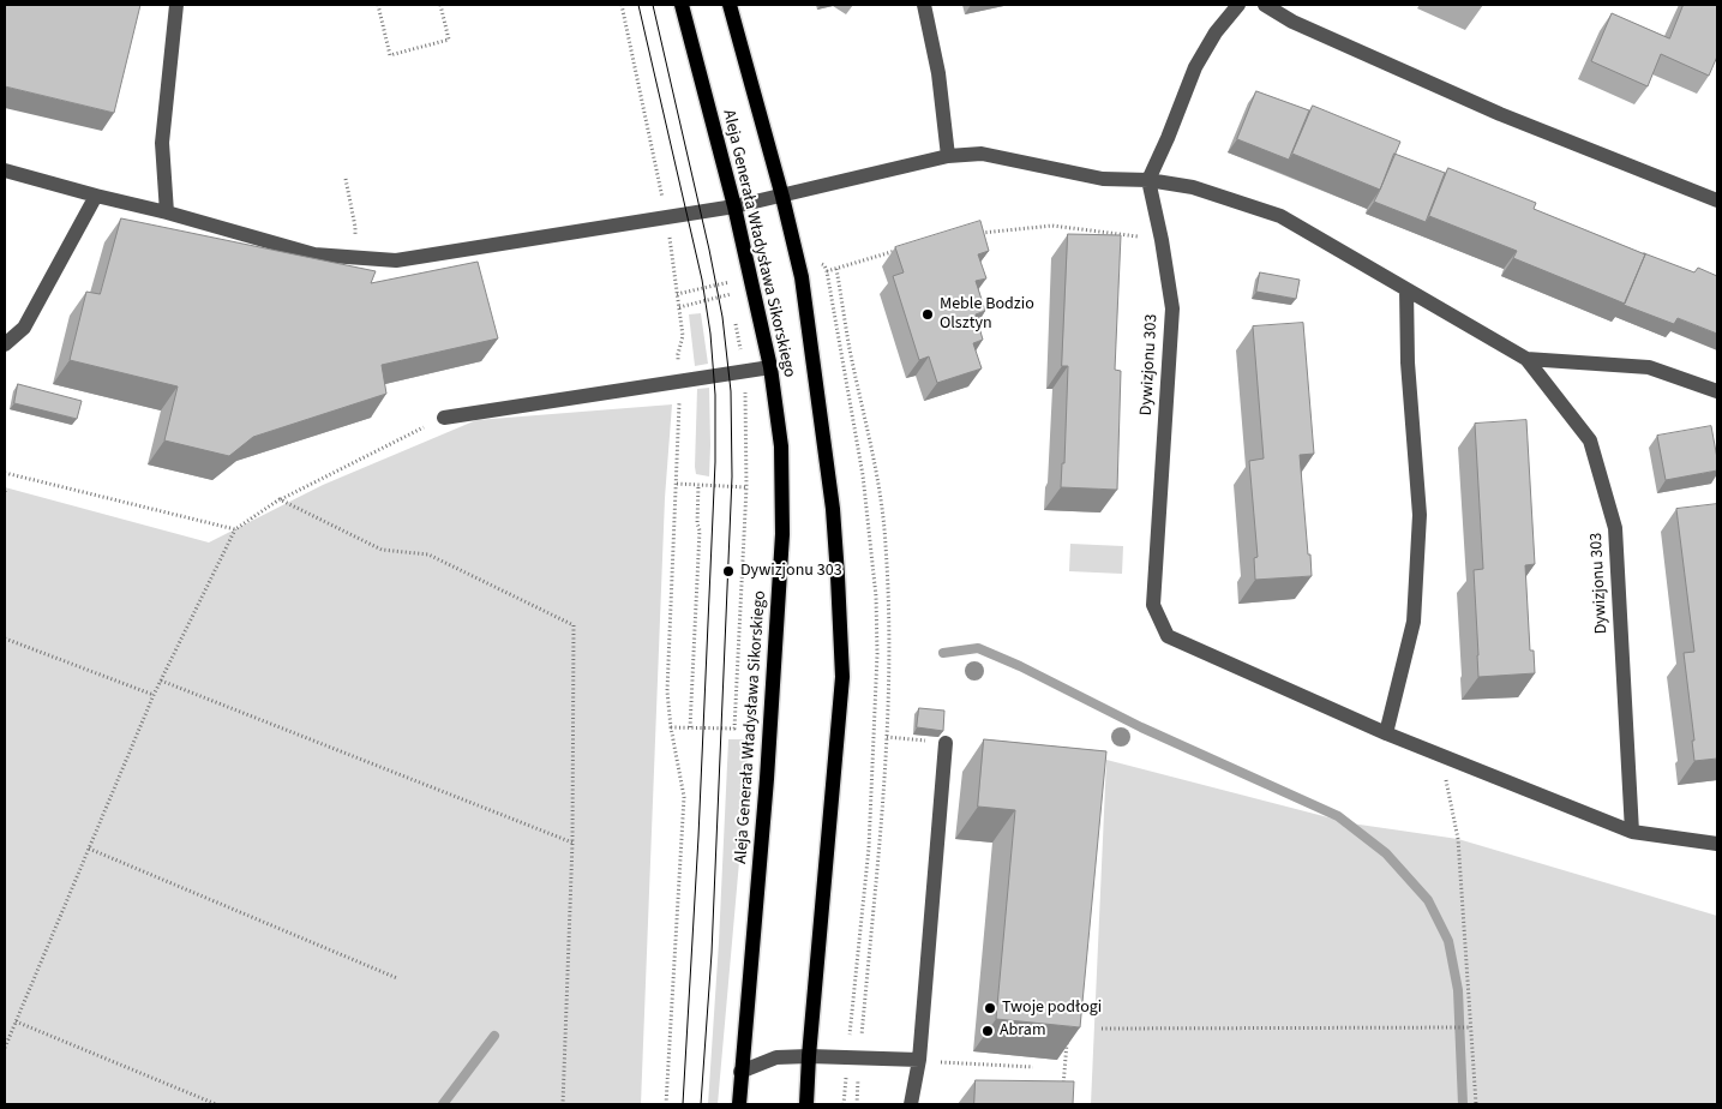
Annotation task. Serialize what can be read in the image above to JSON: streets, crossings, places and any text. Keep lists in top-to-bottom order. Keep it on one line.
{"streets":{"main road":["Aleja Generała Władysława Sikorskiego"],"street":["Dywizjonu 303"]},"crossings":[["Aleja Generała Władysława Sikorskiego","Dywizjonu 303"]],"places":["Meble Bodzio Olsztyn","Dywizjonu 303","Twoje podłogi","Abram"]}
